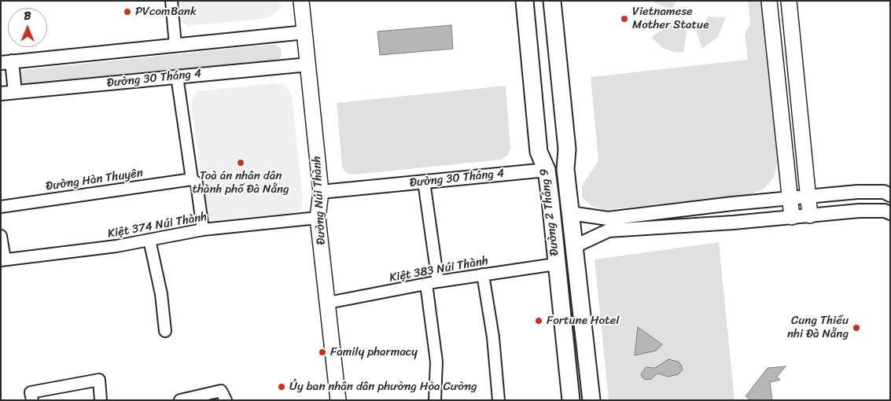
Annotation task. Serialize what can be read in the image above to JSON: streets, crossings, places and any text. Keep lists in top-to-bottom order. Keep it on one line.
{"streets":{"main road":["Đường Núi Thành","Đường 2 Tháng 9"],"street":["Đường 30 Tháng 4","Đường Hàn Thuyên","Kiệt 374 Núi Thành","Kiệt 383 Núi Thành"]},"crossings":[["Đường 30 Tháng 4","Đường Núi Thành"],["Đường 30 Tháng 4","Đường 2 Tháng 9"],["Đường Núi Thành","Kiệt 374 Núi Thành"],["Đường Núi Thành","Kiệt 383 Núi Thành"],["Đường 2 Tháng 9","Kiệt 383 Núi Thành"]],"places":["PVcomBank","Vietnamese Mother Statue","Toà án nhân dân thành phố Đà Nẵng","Fortune Hotel","Cung Thiếu nhi Đà Nẵng","Family pharmacy","Ủy ban nhân dân phường Hòa Cường"],"north":"top"}
